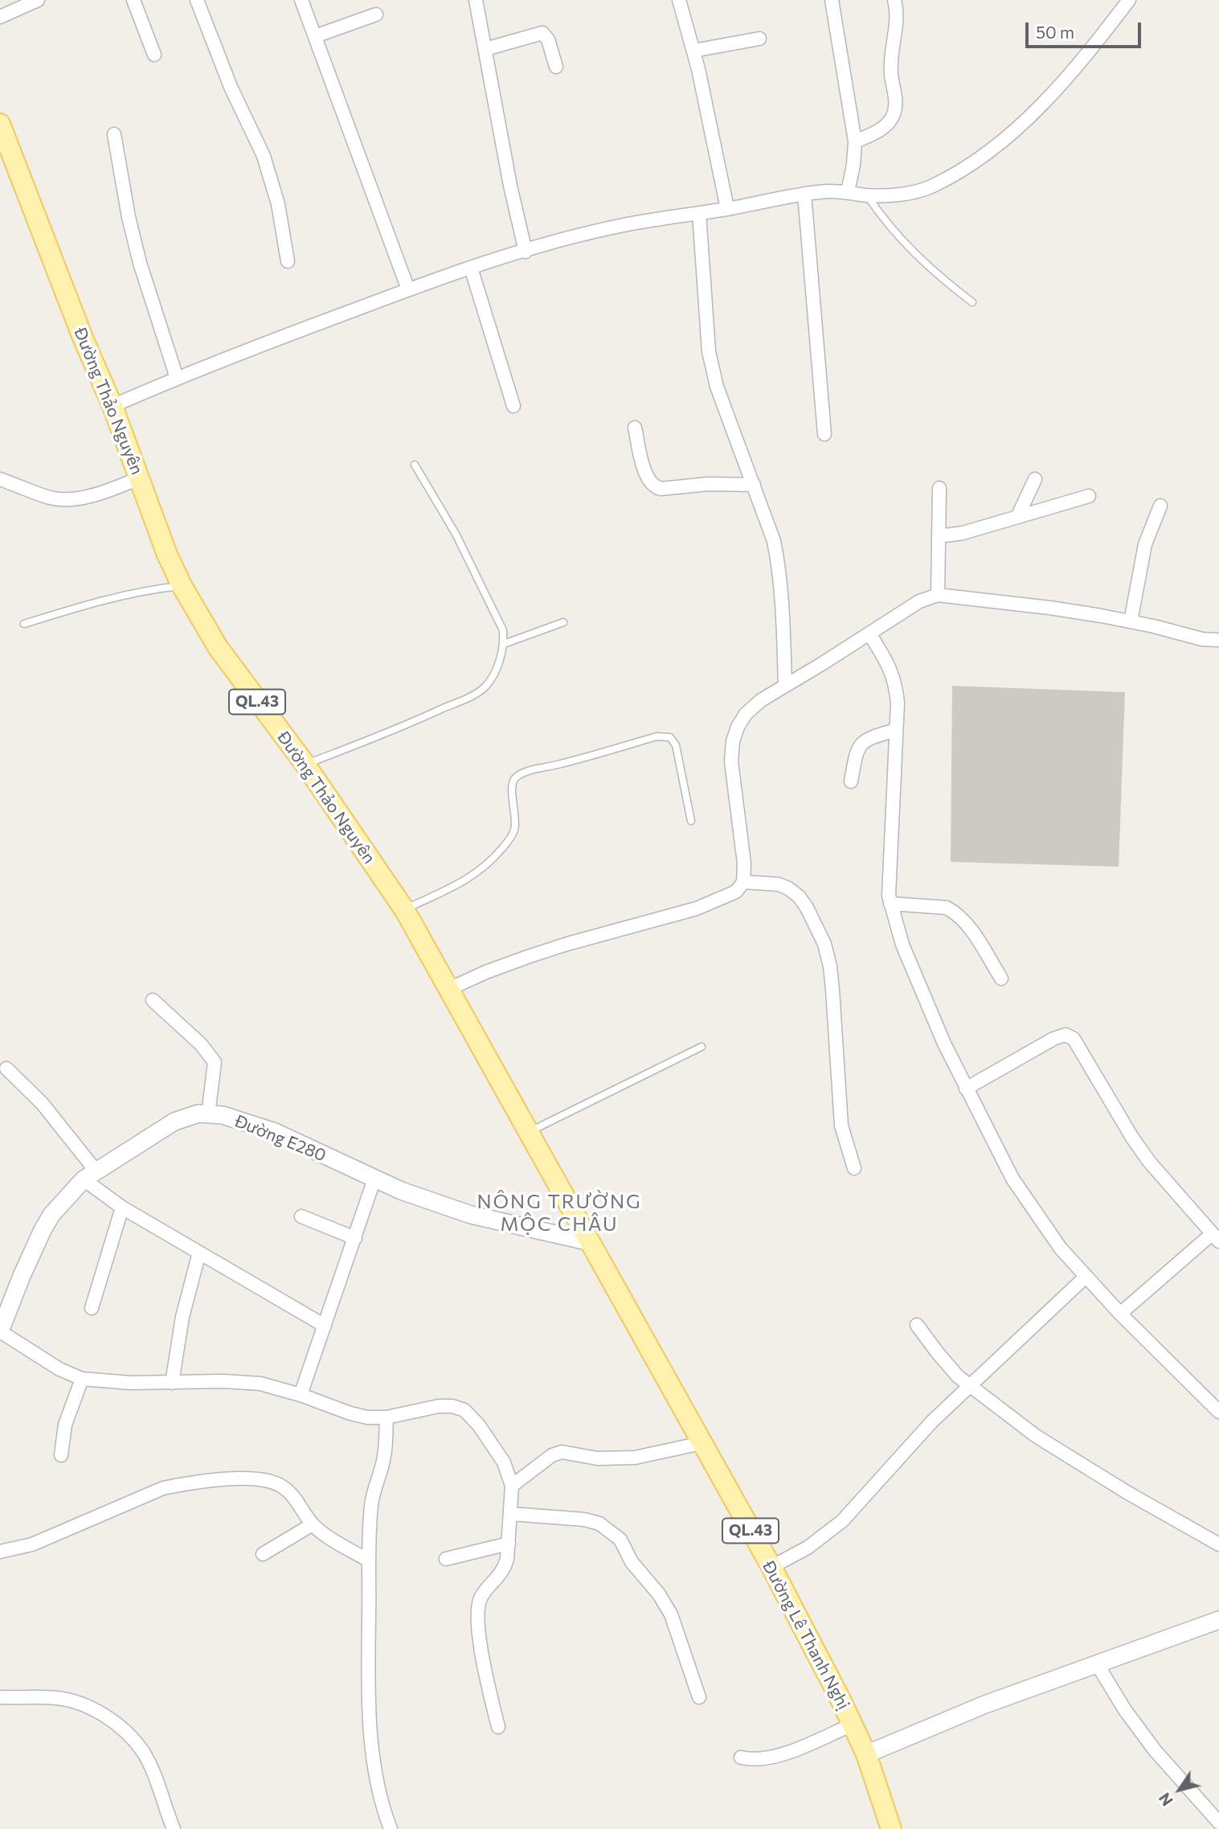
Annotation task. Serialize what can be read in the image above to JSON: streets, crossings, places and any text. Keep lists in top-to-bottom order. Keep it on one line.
{"streets":{"main road":["Đường Thảo Nguyên","QL.43","Đường E280","Đường Lê Thanh Nghị"]},"crossings":[["Đường Thảo Nguyên","Đường E280"],["Đường Thảo Nguyên","Đường Lê Thanh Nghị"],["Đường E280","Đường Lê Thanh Nghị"]],"districts":["NÔNG TRƯỜNG MỘC CHÂU"],"scale_bar":"50 m","north":"bottom left"}
